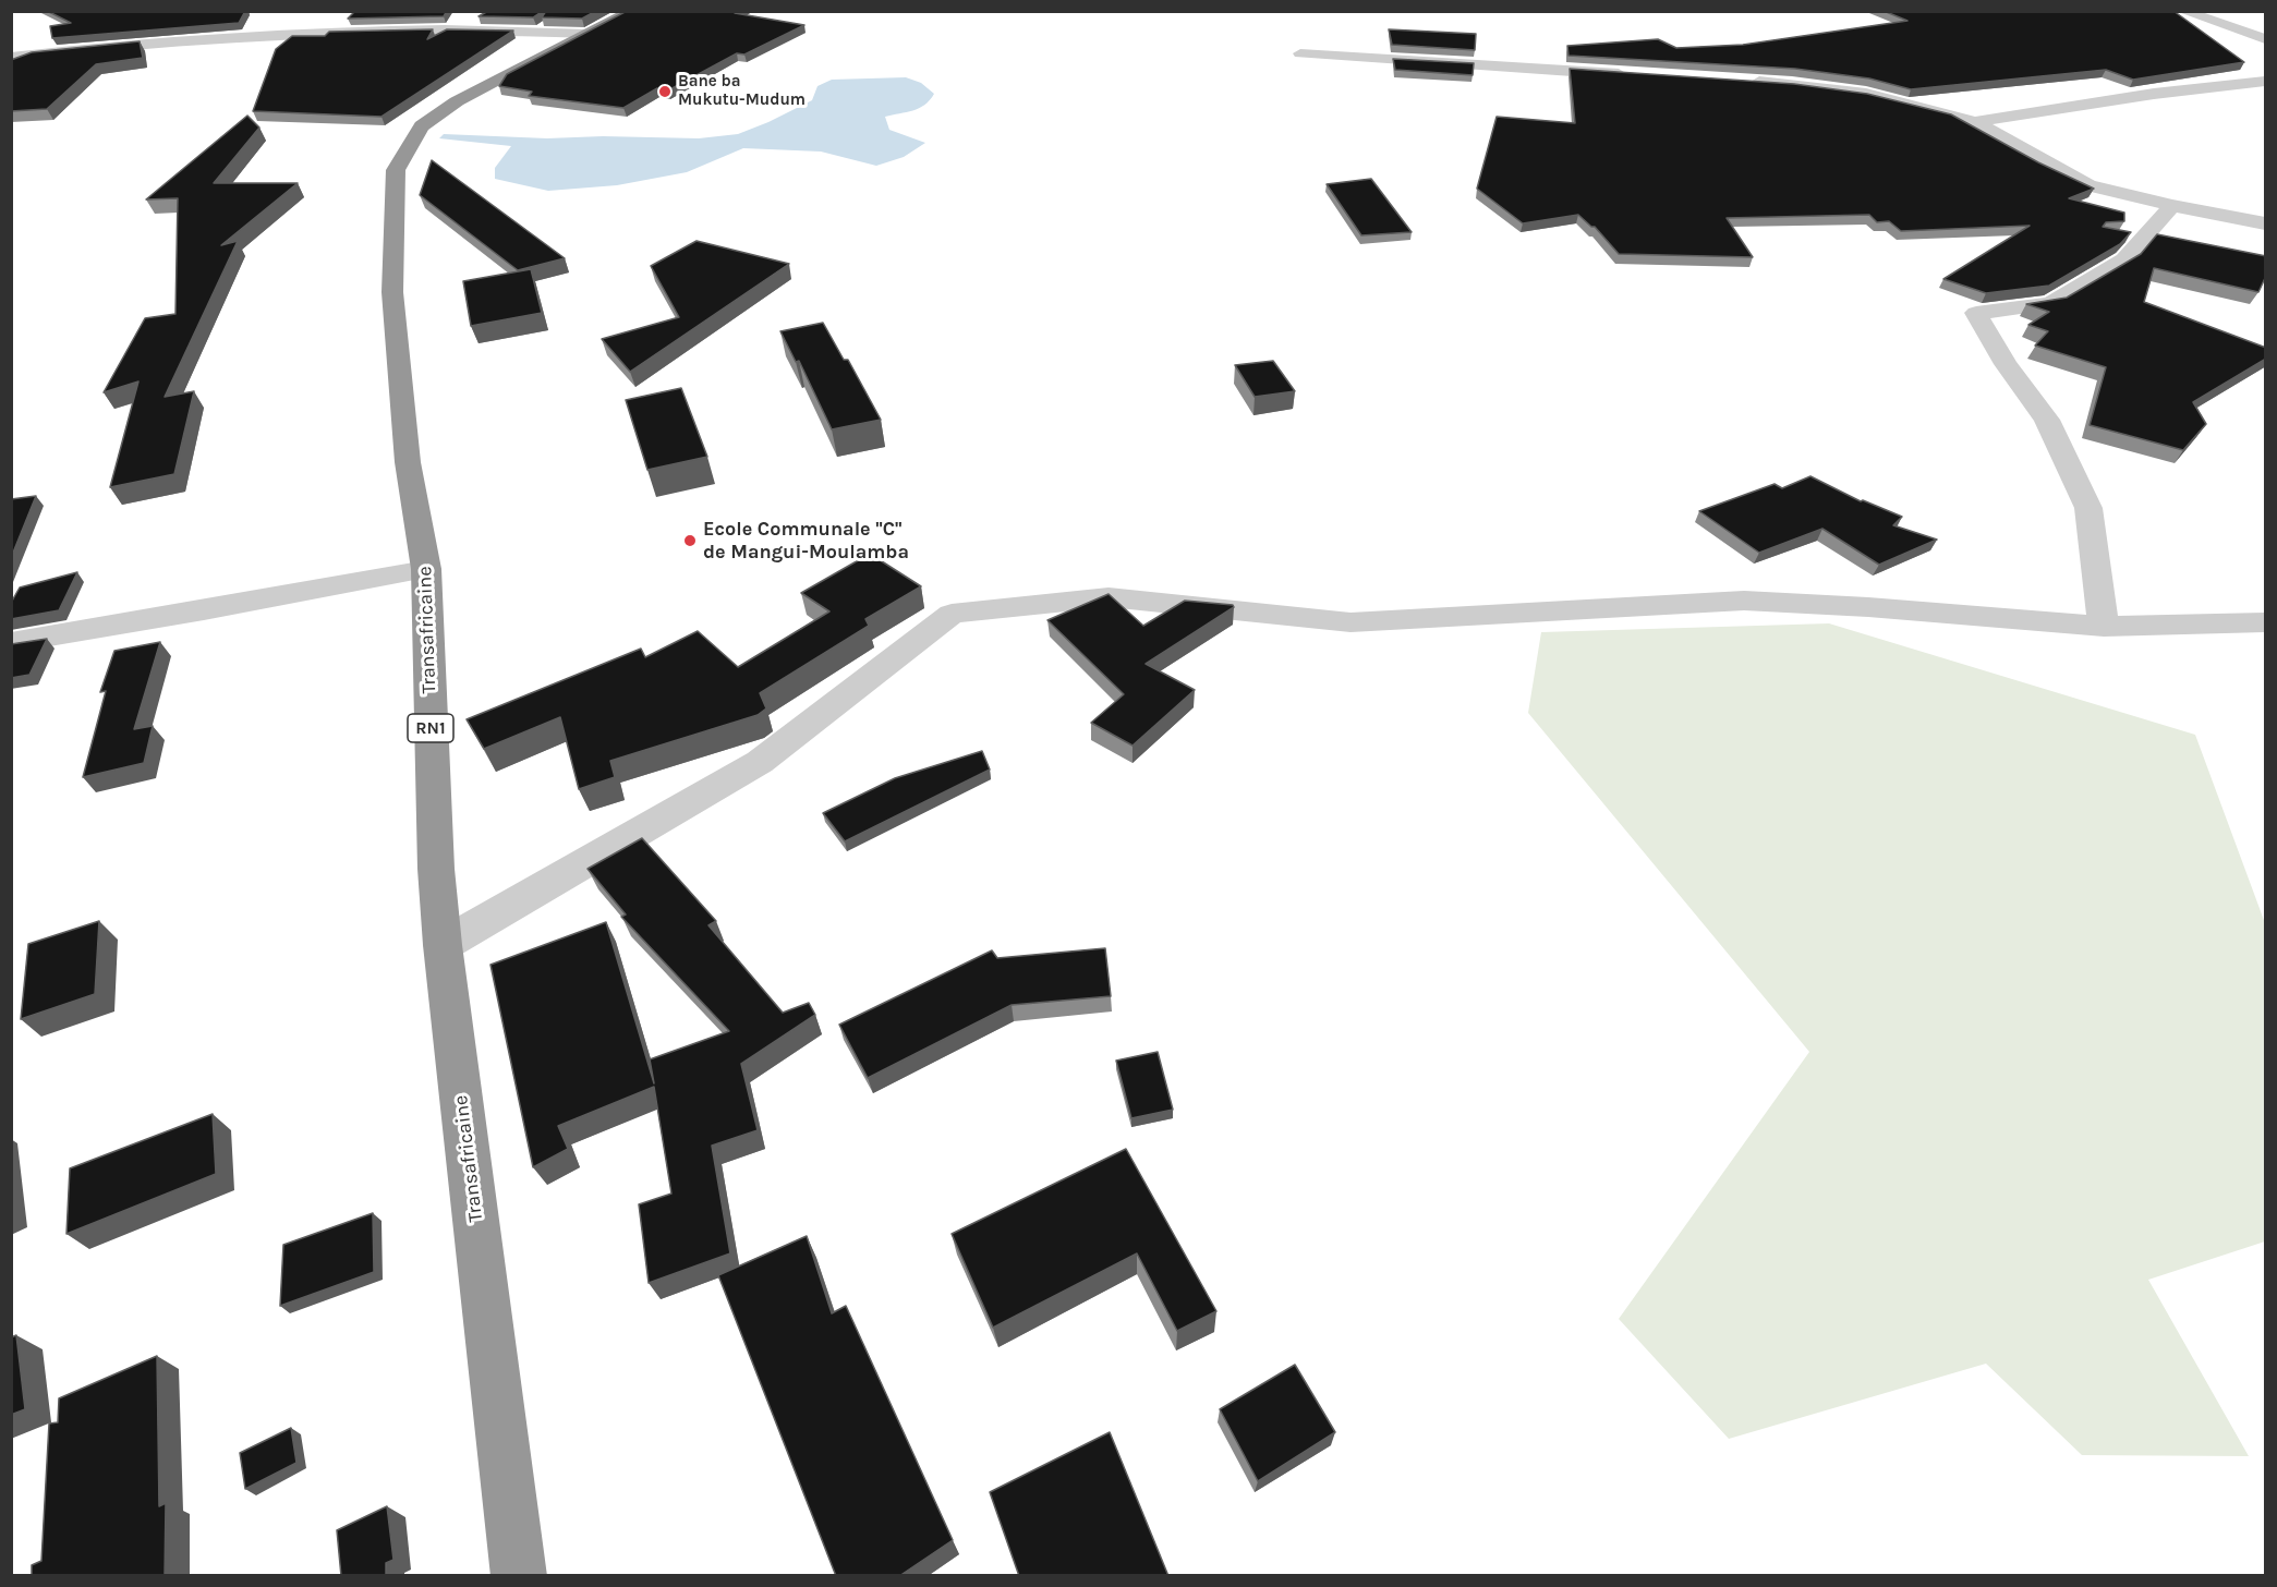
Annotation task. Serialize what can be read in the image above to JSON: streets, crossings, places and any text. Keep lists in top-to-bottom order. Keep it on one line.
{"streets":{"highway":["Transafricaine","RN1"]},"places":["Bane ba Mukutu-Mudum","Ecole Communale ''C'' de Mangui-Moulamba"]}
